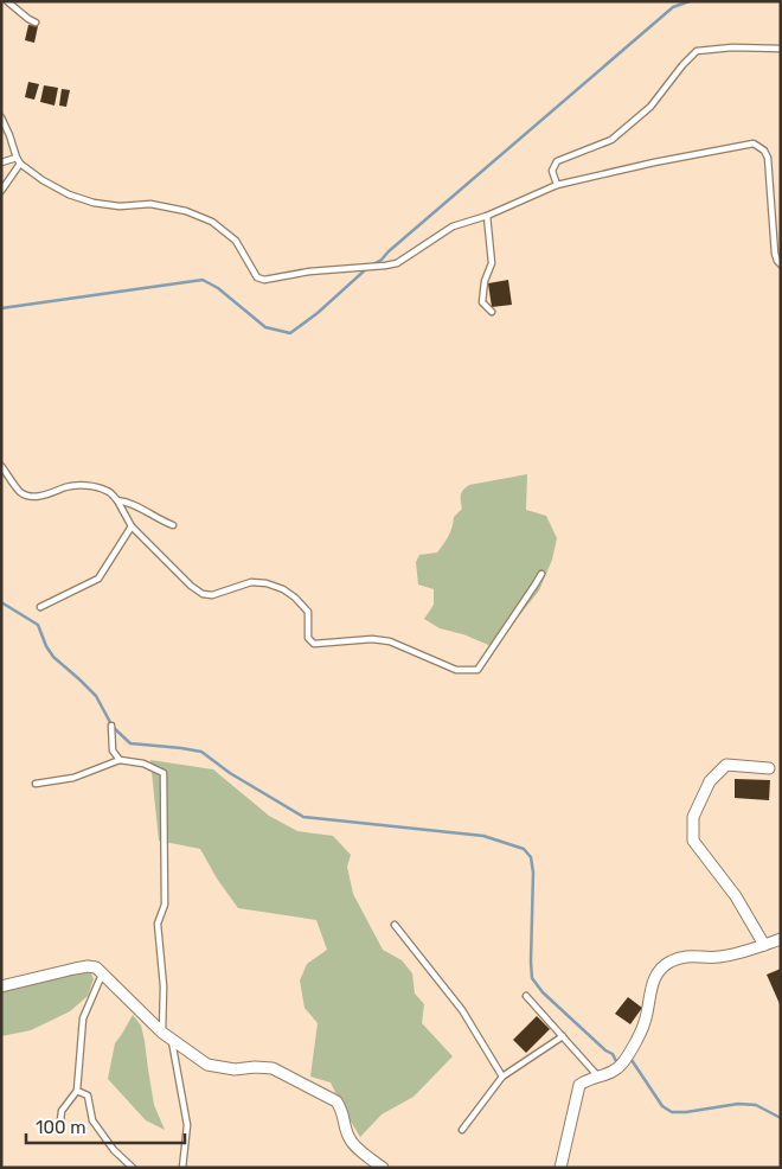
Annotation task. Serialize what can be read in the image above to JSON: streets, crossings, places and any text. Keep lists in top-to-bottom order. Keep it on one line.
{"scale_bar":"100 m"}
